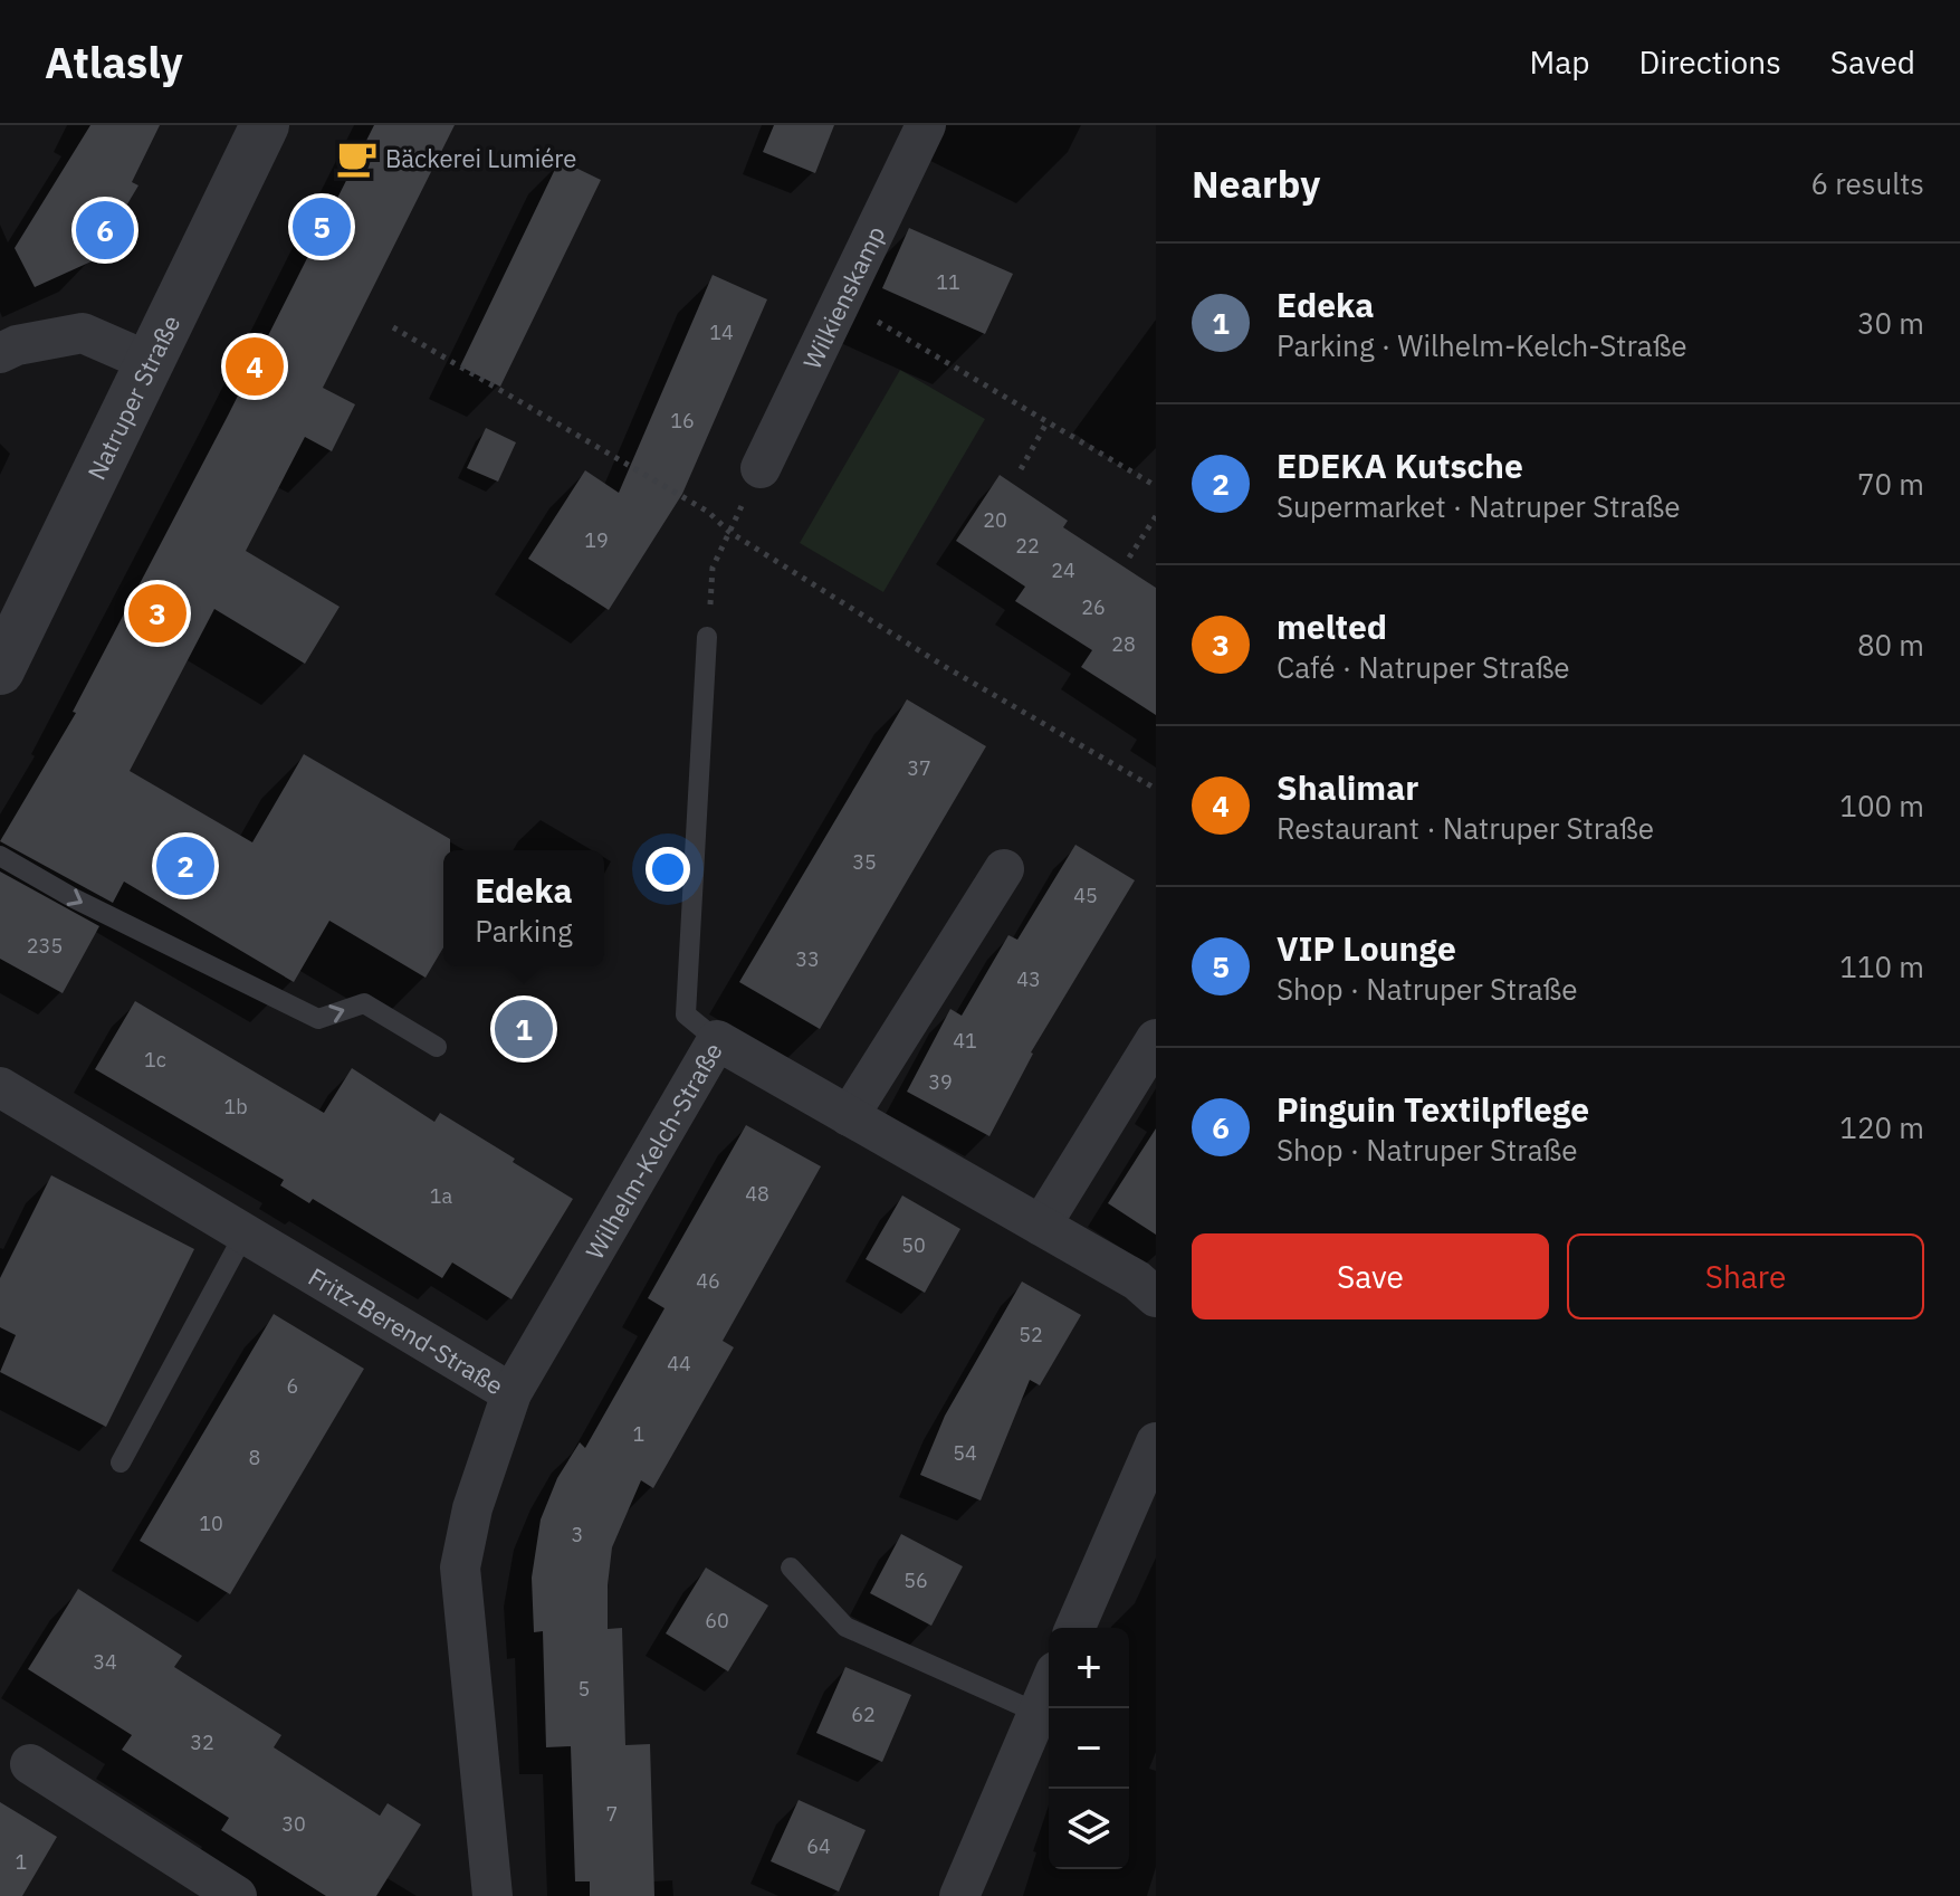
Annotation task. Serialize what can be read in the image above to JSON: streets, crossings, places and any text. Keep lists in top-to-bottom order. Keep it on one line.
{"streets":{"street":["Wilkienskamp","Natruper Straße","Wilhelm-Kelch-Straße","Fritz-Berend-Straße"]},"crossings":[["Wilhelm-Kelch-Straße","Fritz-Berend-Straße"]],"places":{"cafe":["Bäckerei Lumiére"]},"house_numbers":["11","14","16","20","19","22","24","26","28","37","35","45","235","33","43","41","1c","39","1b","48","1a","50","46","52","44","6","1","54","8","10","3","56","60","34","5","62","32","7","30","64","1"],"page":{"header":"Atlasly","nav":["Map","Directions","Saved"],"heading":["Nearby","6 results"],"pins":["5","6","4","3","2","1"],"list":[{"mark":"1","name":"Edeka","note":"Parking · Wilhelm-Kelch-Straße","value":"30 m"},{"mark":"2","name":"EDEKA Kutsche","note":"Supermarket · Natruper Straße","value":"70 m"},{"mark":"3","name":"melted","note":"Café · Natruper Straße","value":"80 m"},{"mark":"4","name":"Shalimar","note":"Restaurant · Natruper Straße","value":"100 m"},{"mark":"5","name":"VIP Lounge","note":"Shop · Natruper Straße","value":"110 m"},{"mark":"6","name":"Pinguin Textilpflege","note":"Shop · Natruper Straße","value":"120 m"}],"popup":["Edeka","Parking"],"buttons":["Save","Share"],"map_buttons":["+","−"]}}
